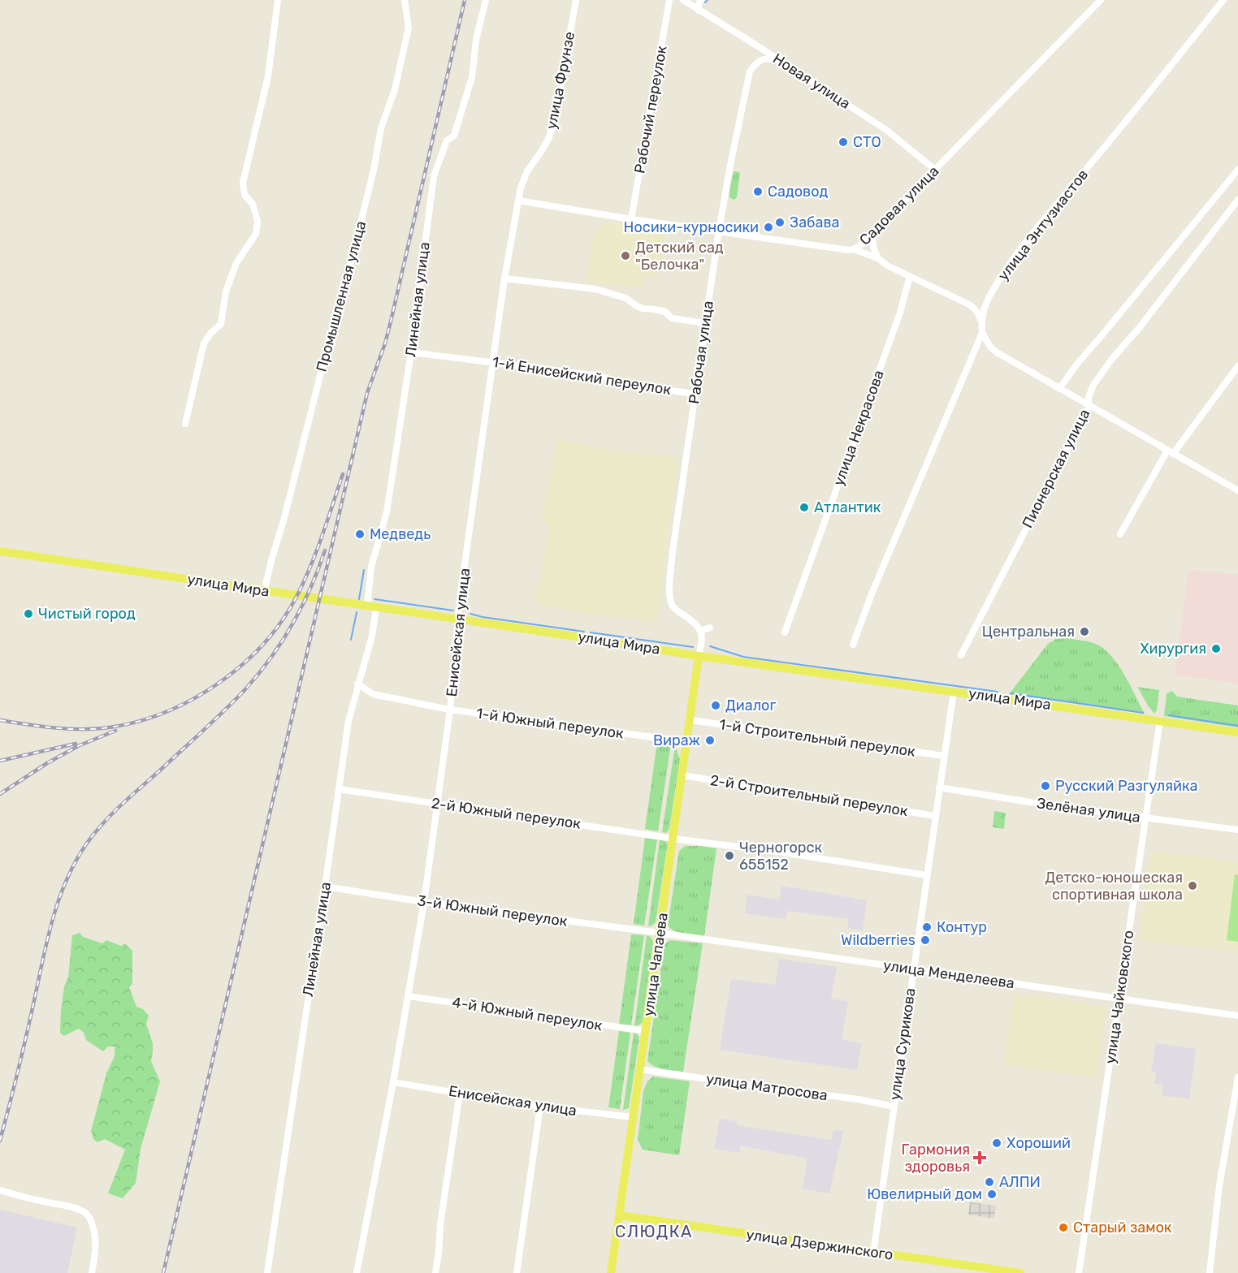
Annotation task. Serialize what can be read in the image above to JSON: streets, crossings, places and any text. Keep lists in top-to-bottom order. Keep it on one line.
{"streets":{"main road":["улица Мира","улица Чапаева","улица Дзержинского"],"street":["улица Фрунзе","Новая улица","Рабочий переулок","Садовая улица","улица Энтузиастов","Промышленная улица","Линейная улица","Рабочая улица","1-й Енисейский переулок","улица Некрасова","Пионерская улица","Енисейская улица","1-й Южный переулок","1-й Строительный переулок","2-й Строительный переулок","Зелёная улица","2-й Южный переулок","3-й Южный переулок","улица Менделеева","улица Чайковского","4-й Южный переулок","улица Сурикова","улица Матросова"]},"crossings":[["улица Фрунзе","Енисейская улица"],["Новая улица","Садовая улица"],["Новая улица","Рабочая улица"],["Рабочий переулок","Садовая улица"],["Садовая улица","Рабочая улица"],["Садовая улица","Енисейская улица"],["Промышленная улица","улица Мира"],["Линейная улица","1-й Енисейский переулок"],["Линейная улица","улица Мира"],["Линейная улица","1-й Южный переулок"],["Линейная улица","2-й Южный переулок"],["Линейная улица","3-й Южный переулок"],["Рабочая улица","1-й Енисейский переулок"],["1-й Енисейский переулок","Енисейская улица"],["улица Мира","Енисейская улица"],["улица Мира","улица Чапаева"],["улица Мира","улица Чайковского"],["улица Мира","улица Сурикова"],["Енисейская улица","1-й Южный переулок"],["Енисейская улица","2-й Южный переулок"],["Енисейская улица","3-й Южный переулок"],["Енисейская улица","улица Чапаева"],["Енисейская улица","4-й Южный переулок"],["1-й Южный переулок","улица Чапаева"],["1-й Строительный переулок","улица Чапаева"],["1-й Строительный переулок","улица Сурикова"],["2-й Строительный переулок","улица Чапаева"],["2-й Строительный переулок","улица Сурикова"],["Зелёная улица","улица Чайковского"],["Зелёная улица","улица Сурикова"],["2-й Южный переулок","улица Чапаева"],["2-й Южный переулок","улица Сурикова"],["3-й Южный переулок","улица Чапаева"],["3-й Южный переулок","улица Менделеева"],["улица Чапаева","улица Менделеева"],["улица Чапаева","4-й Южный переулок"],["улица Чапаева","улица Матросова"],["улица Чапаева","улица Дзержинского"],["улица Менделеева","улица Чайковского"],["улица Менделеева","улица Сурикова"],["улица Сурикова","улица Матросова"],["улица Сурикова","улица Дзержинского"]],"districts":["СЛЮДКА"],"places":{"other":["СТО","Садовод","Забава","Носики-курносики","Детский сад \"Белочка\"","Атлантик","Медведь","Чистый город","Центральная","Хирургия","Диалог","Вираж","Русский Разгуляйка","Черногорск 655152","Детско-юношеская спортивная школа","Контур","Wildberries","Хороший","АЛПИ","Ювелирный дом","Старый замок"],"health":["Гармония здоровья"]}}
